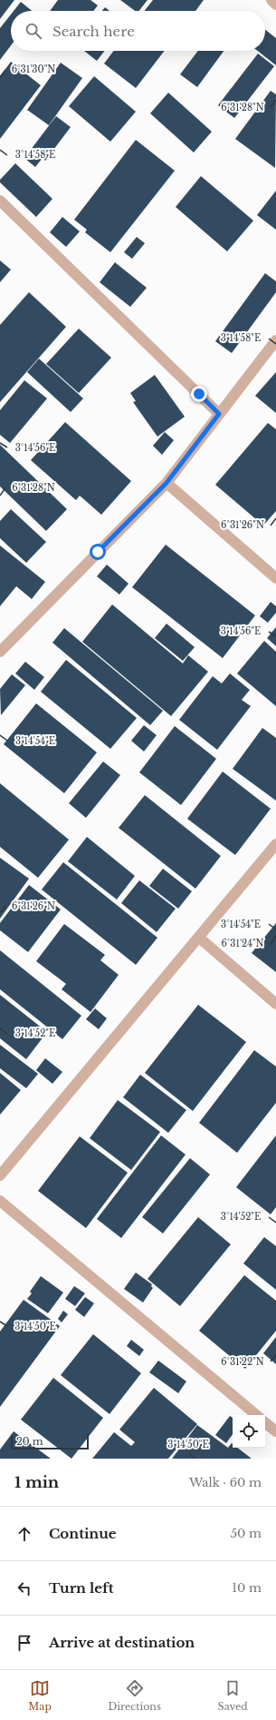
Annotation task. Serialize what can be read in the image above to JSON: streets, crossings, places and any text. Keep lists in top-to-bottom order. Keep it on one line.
{"scale_bar":"20 m","page":{"search":"Search here","scale":"20 m","heading":["1 min","Walk · 60 m"],"list":[["Continue","50 m"],["Turn left","10 m"],"Arrive at destination"],"nav":["Map","Directions","Saved"]},"coordinates":["6°31'30\"N","6°31'28\"N","3°14'58\"E","3°14'56\"E","6°31'26\"N","3°14'54\"E","6°31'24\"N","3°14'52\"E","3°14'50\"E","6°31'22\"N"]}
